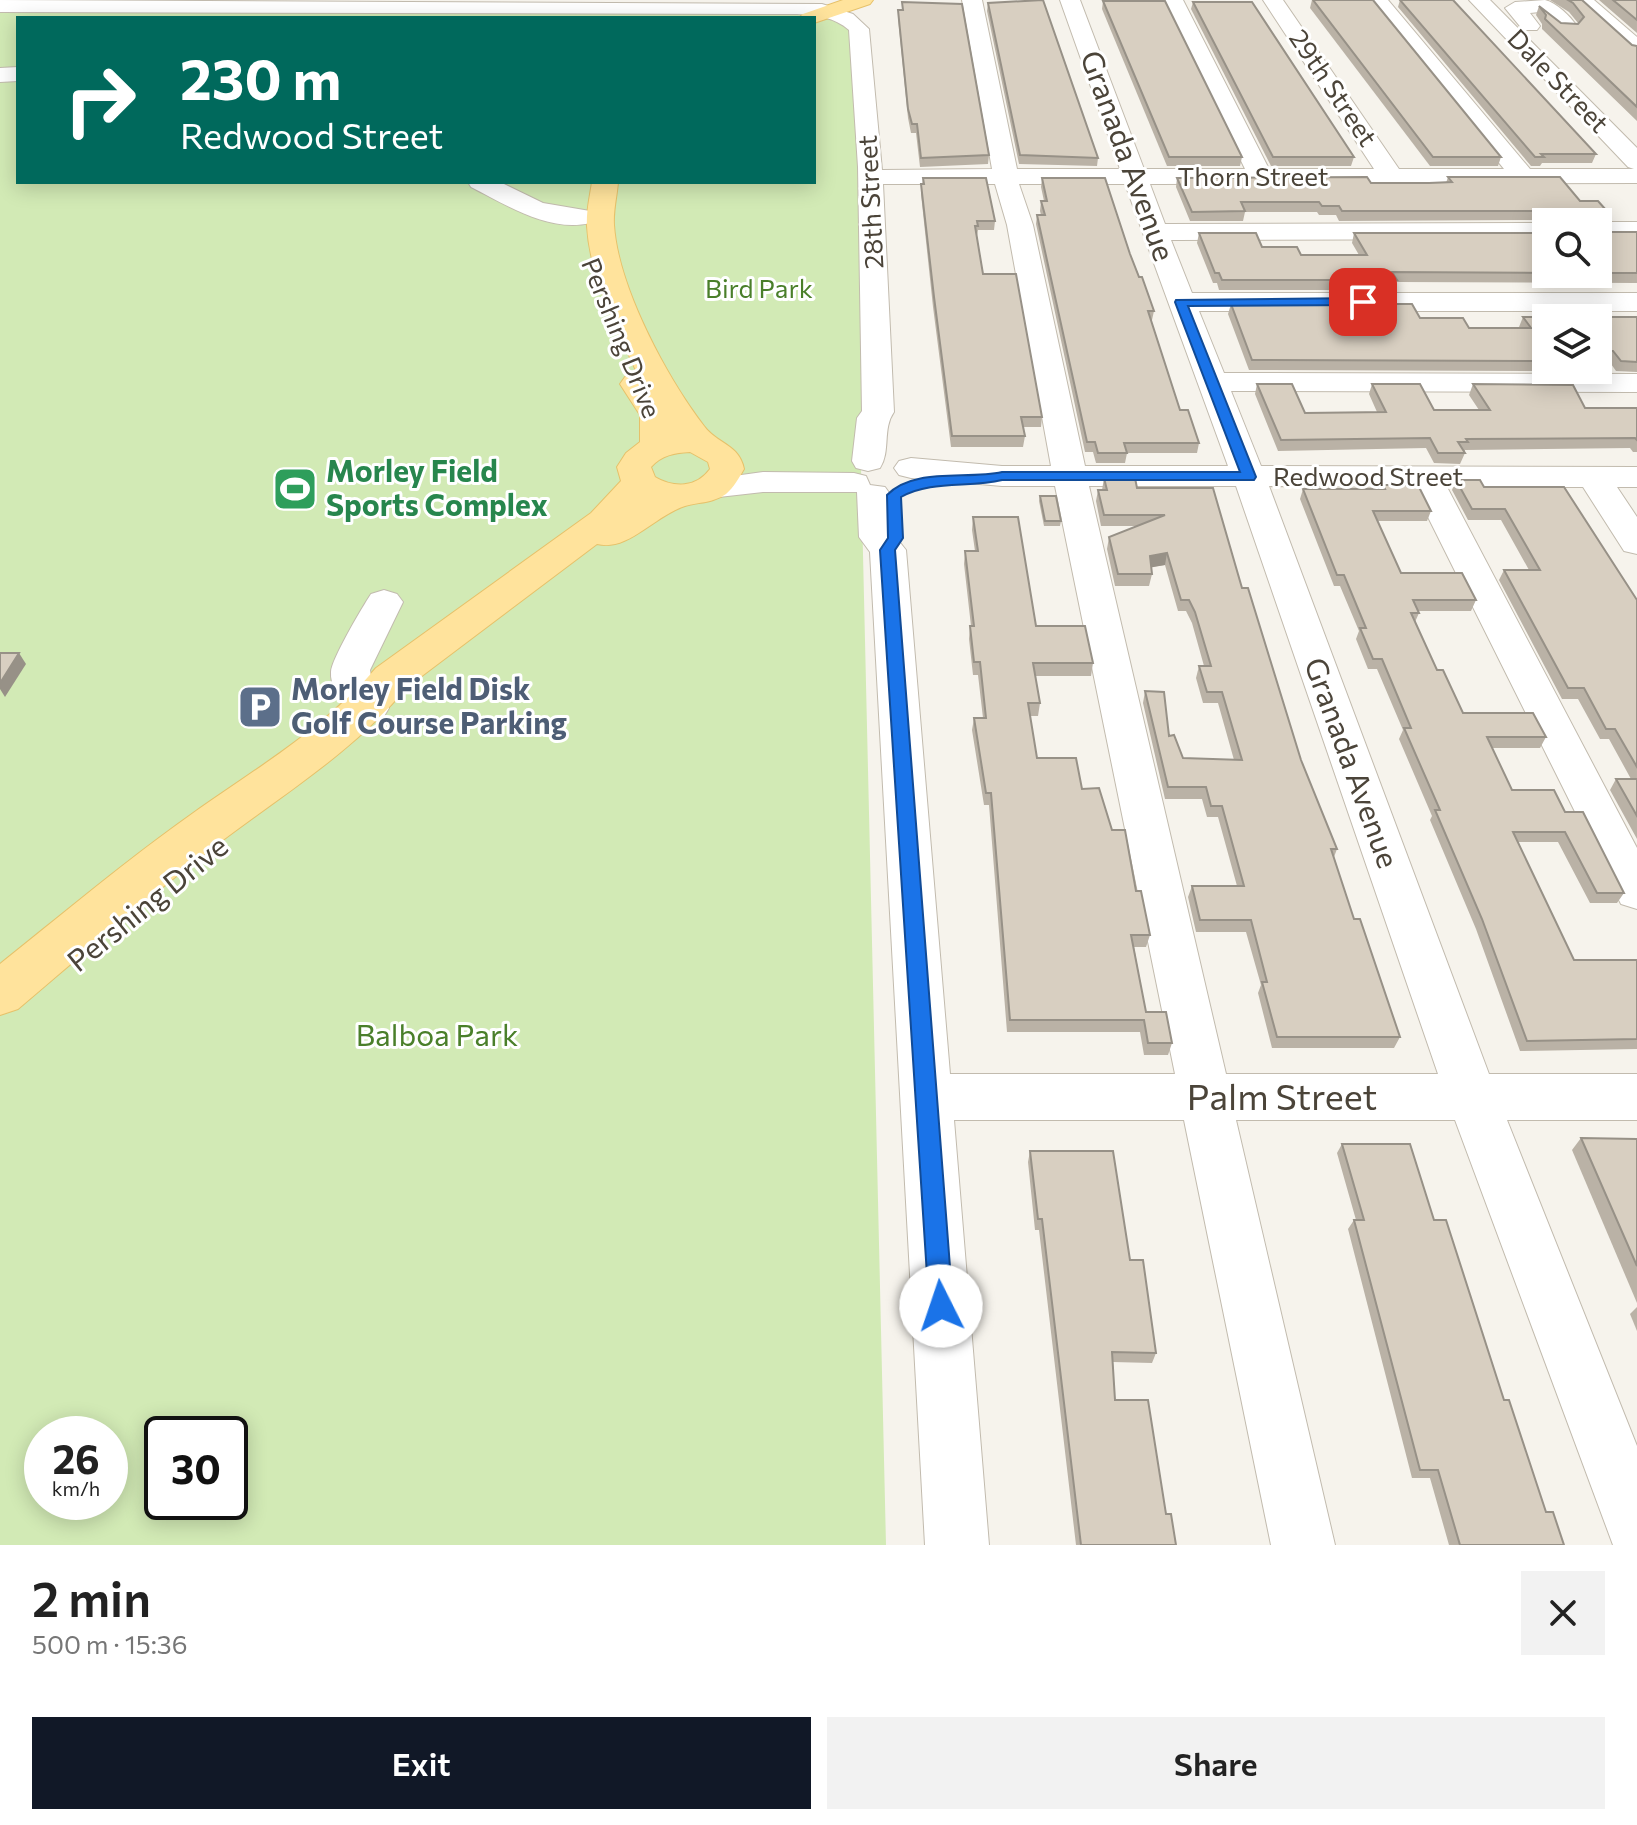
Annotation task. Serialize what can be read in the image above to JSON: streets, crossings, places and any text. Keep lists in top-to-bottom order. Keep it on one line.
{"streets":{"main road":["Pershing Drive"],"street":["Dale Street","29th Street","Granada Avenue","Thorn Street","28th Street","Redwood Street","Palm Street"]},"crossings":[["29th Street","Thorn Street"],["Granada Avenue","Thorn Street"],["Granada Avenue","Redwood Street"],["Granada Avenue","Palm Street"],["Thorn Street","28th Street"],["28th Street","Redwood Street"],["28th Street","Palm Street"],["Pershing Drive","Redwood Street"]],"parks":["Bird Park","Balboa Park"],"places":{"sports":["Morley Field Sports Complex"],"parking":["Morley Field Disk Golf Course Parking"]},"page":{"turn":["230 m","Redwood Street"],"speed":"26 km/h","limit":"30","heading":["2 min","500 m · 15:36"],"buttons":["Exit","Share"]}}
